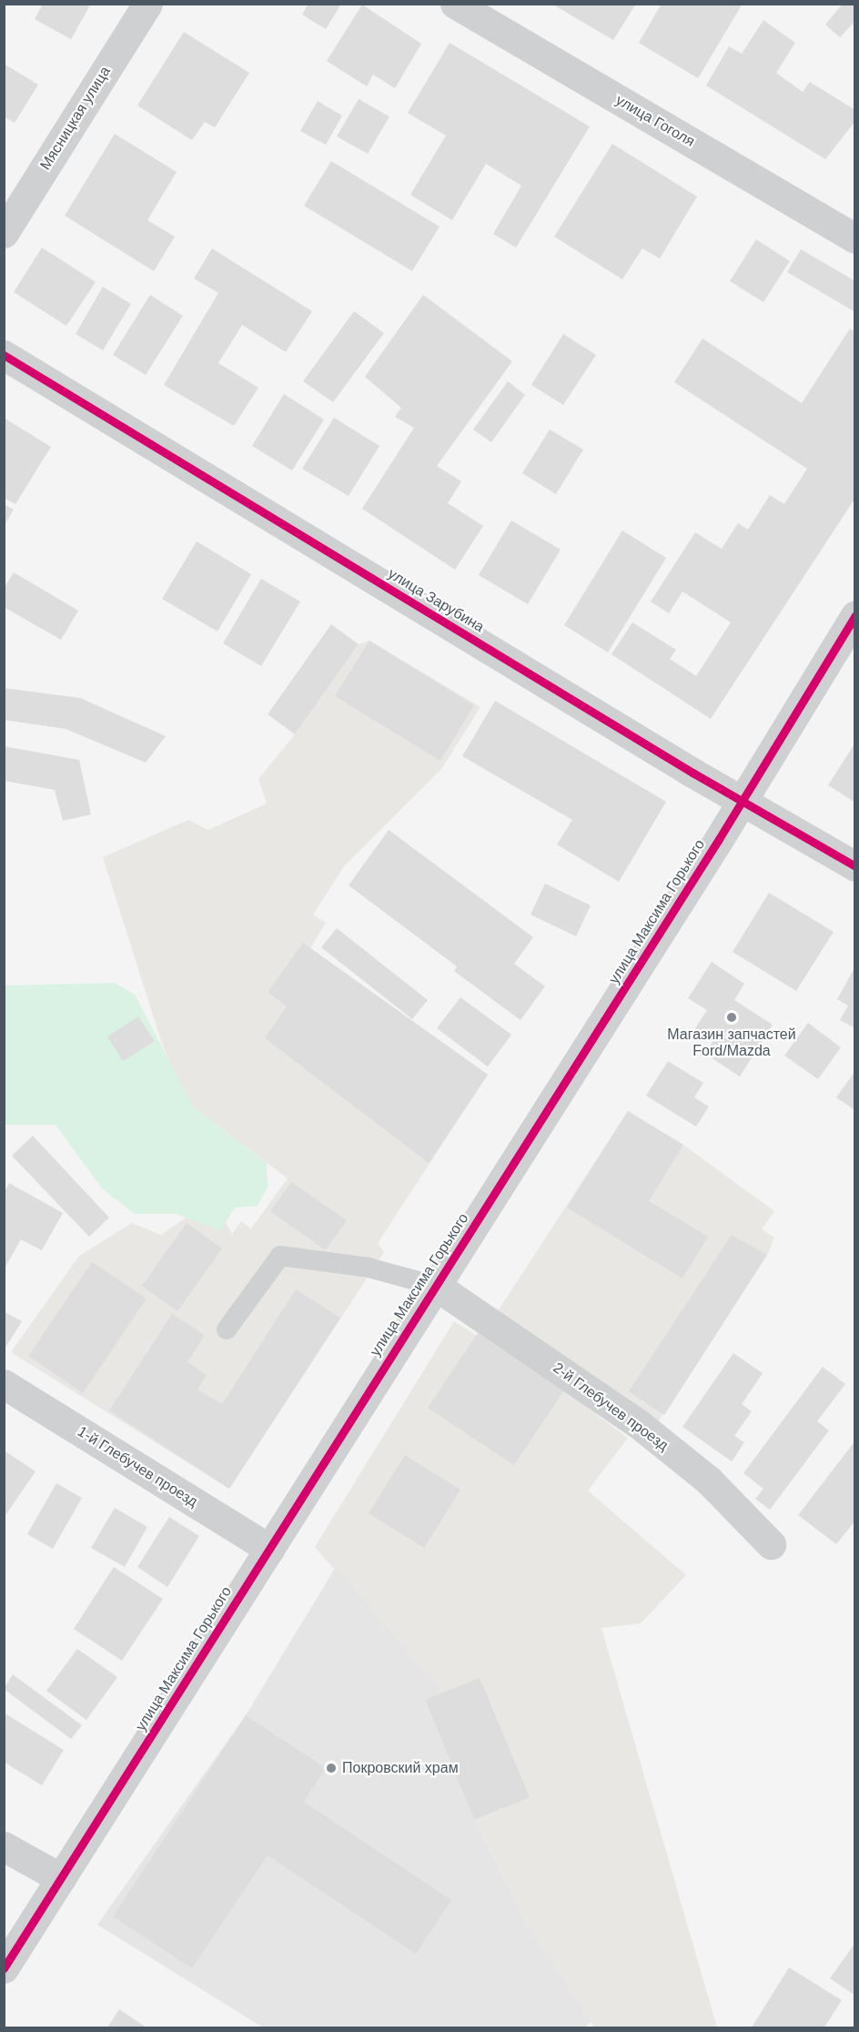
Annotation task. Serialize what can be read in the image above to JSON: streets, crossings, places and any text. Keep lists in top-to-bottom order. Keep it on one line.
{"streets":{"street":["Мясницкая улица","улица Гоголя","улица Зарубина","улица Максима Горького","2-й Глебучев проезд","1-й Глебучев проезд"]},"crossings":[["улица Зарубина","улица Максима Горького"],["улица Максима Горького","2-й Глебучев проезд"],["улица Максима Горького","1-й Глебучев проезд"]],"places":["Магазин запчастей Ford/Mazda","Покровский храм"]}
